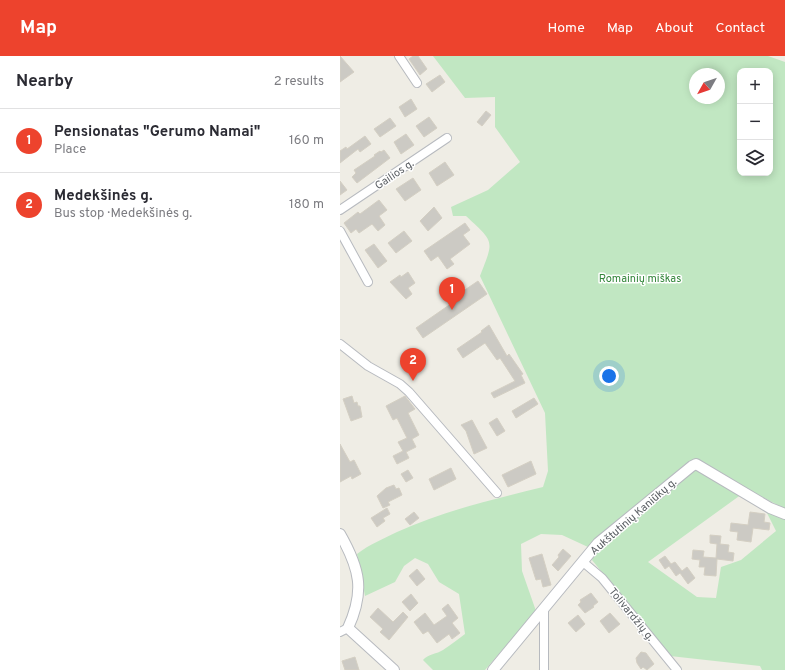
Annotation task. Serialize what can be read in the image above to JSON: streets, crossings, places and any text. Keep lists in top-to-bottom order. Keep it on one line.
{"streets":{"street":["Gailios g.","Aukštutinių Kaniūkų g.","Tolivardžių g."]},"crossings":[["Aukštutinių Kaniūkų g.","Tolivardžių g."]],"parks":["Romainių miškas"],"north":"bottom left","page":{"header":"Map","nav":["Home","Map","About","Contact"],"heading":["Nearby","2 results"],"map_buttons":["+","−"],"list":[{"mark":"1","name":"Pensionatas \"Gerumo Namai\"","note":"Place","value":"160 m"},{"mark":"2","name":"Medekšinės g.","note":"Bus stop · Medekšinės g.","value":"180 m"}],"pins":["1","2"]}}
